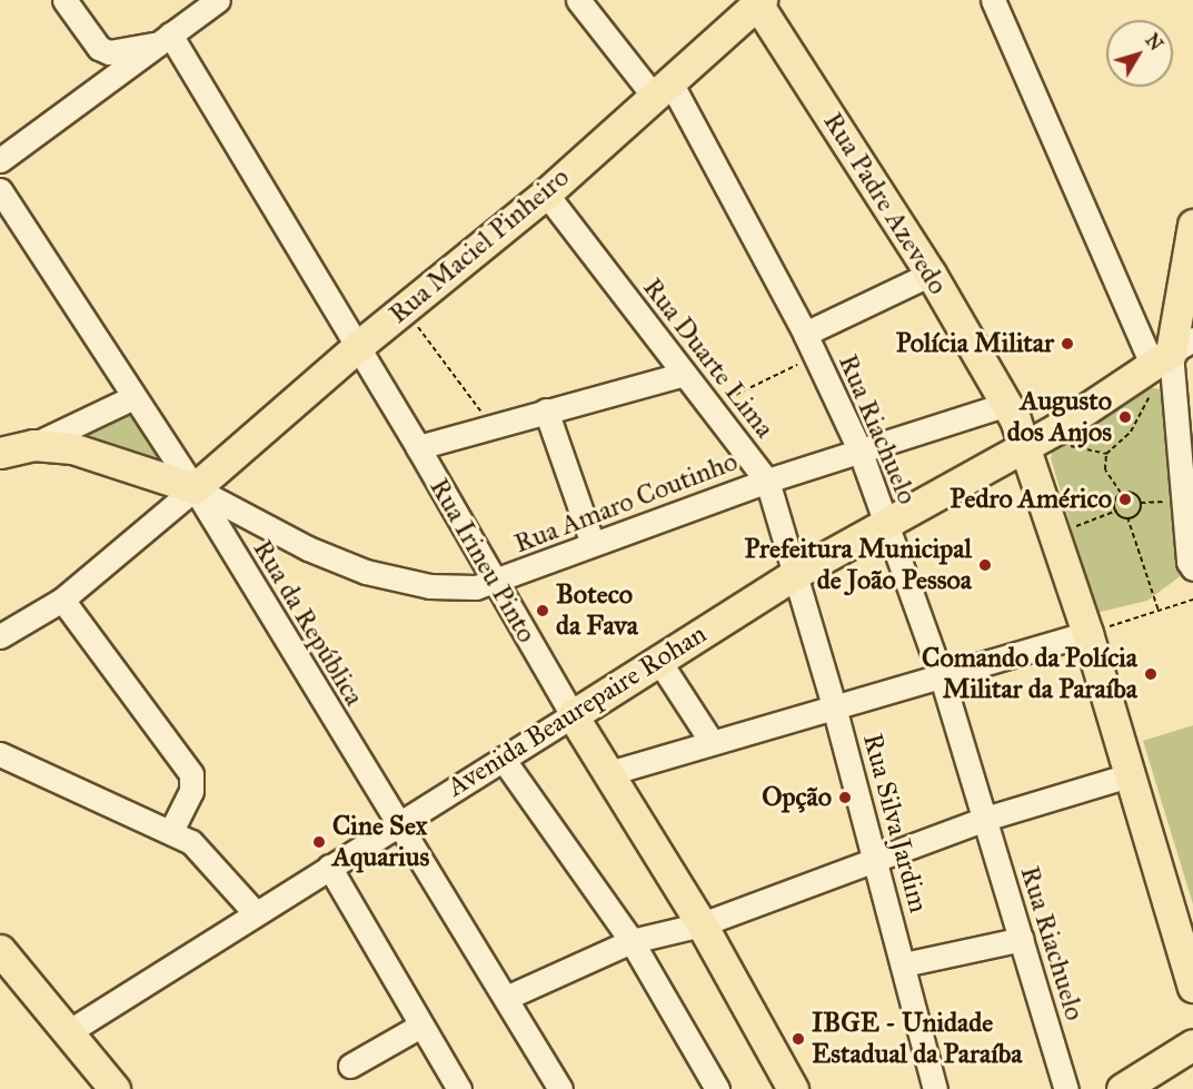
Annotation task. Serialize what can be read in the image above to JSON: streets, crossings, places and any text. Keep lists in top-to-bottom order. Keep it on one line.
{"streets":{"main road":["Rua Padre Azevedo","Rua Maciel Pinheiro","Rua Irineu Pinto","Avenida Beaurepaire Rohan"],"street":["Rua Duarte Lima","Rua Riachuelo","Rua Amaro Coutinho","Rua da República","Rua Silva Jardim"]},"crossings":[["Rua Padre Azevedo","Rua Maciel Pinheiro"],["Rua Padre Azevedo","Rua Amaro Coutinho"],["Rua Padre Azevedo","Avenida Beaurepaire Rohan"],["Rua Maciel Pinheiro","Rua Duarte Lima"],["Rua Maciel Pinheiro","Rua Riachuelo"],["Rua Maciel Pinheiro","Rua Amaro Coutinho"],["Rua Maciel Pinheiro","Rua Irineu Pinto"],["Rua Maciel Pinheiro","Rua da República"],["Rua Duarte Lima","Rua Amaro Coutinho"],["Rua Duarte Lima","Avenida Beaurepaire Rohan"],["Rua Duarte Lima","Rua Silva Jardim"],["Rua Riachuelo","Rua Amaro Coutinho"],["Rua Riachuelo","Avenida Beaurepaire Rohan"],["Rua Amaro Coutinho","Rua Irineu Pinto"],["Rua Amaro Coutinho","Rua da República"],["Rua Irineu Pinto","Avenida Beaurepaire Rohan"],["Rua da República","Avenida Beaurepaire Rohan"],["Avenida Beaurepaire Rohan","Rua Silva Jardim"]],"places":["Polícia Militar","Augusto dos Anjos","Pedro Américo","Prefeitura Municipal de João Pessoa","Boteco da Fava","Comando da Polícia Militar da Paraíba","Opção","Cine Sex Aquarius","IBGE - Unidade Estadual da Paraíba"],"north":"top right"}
